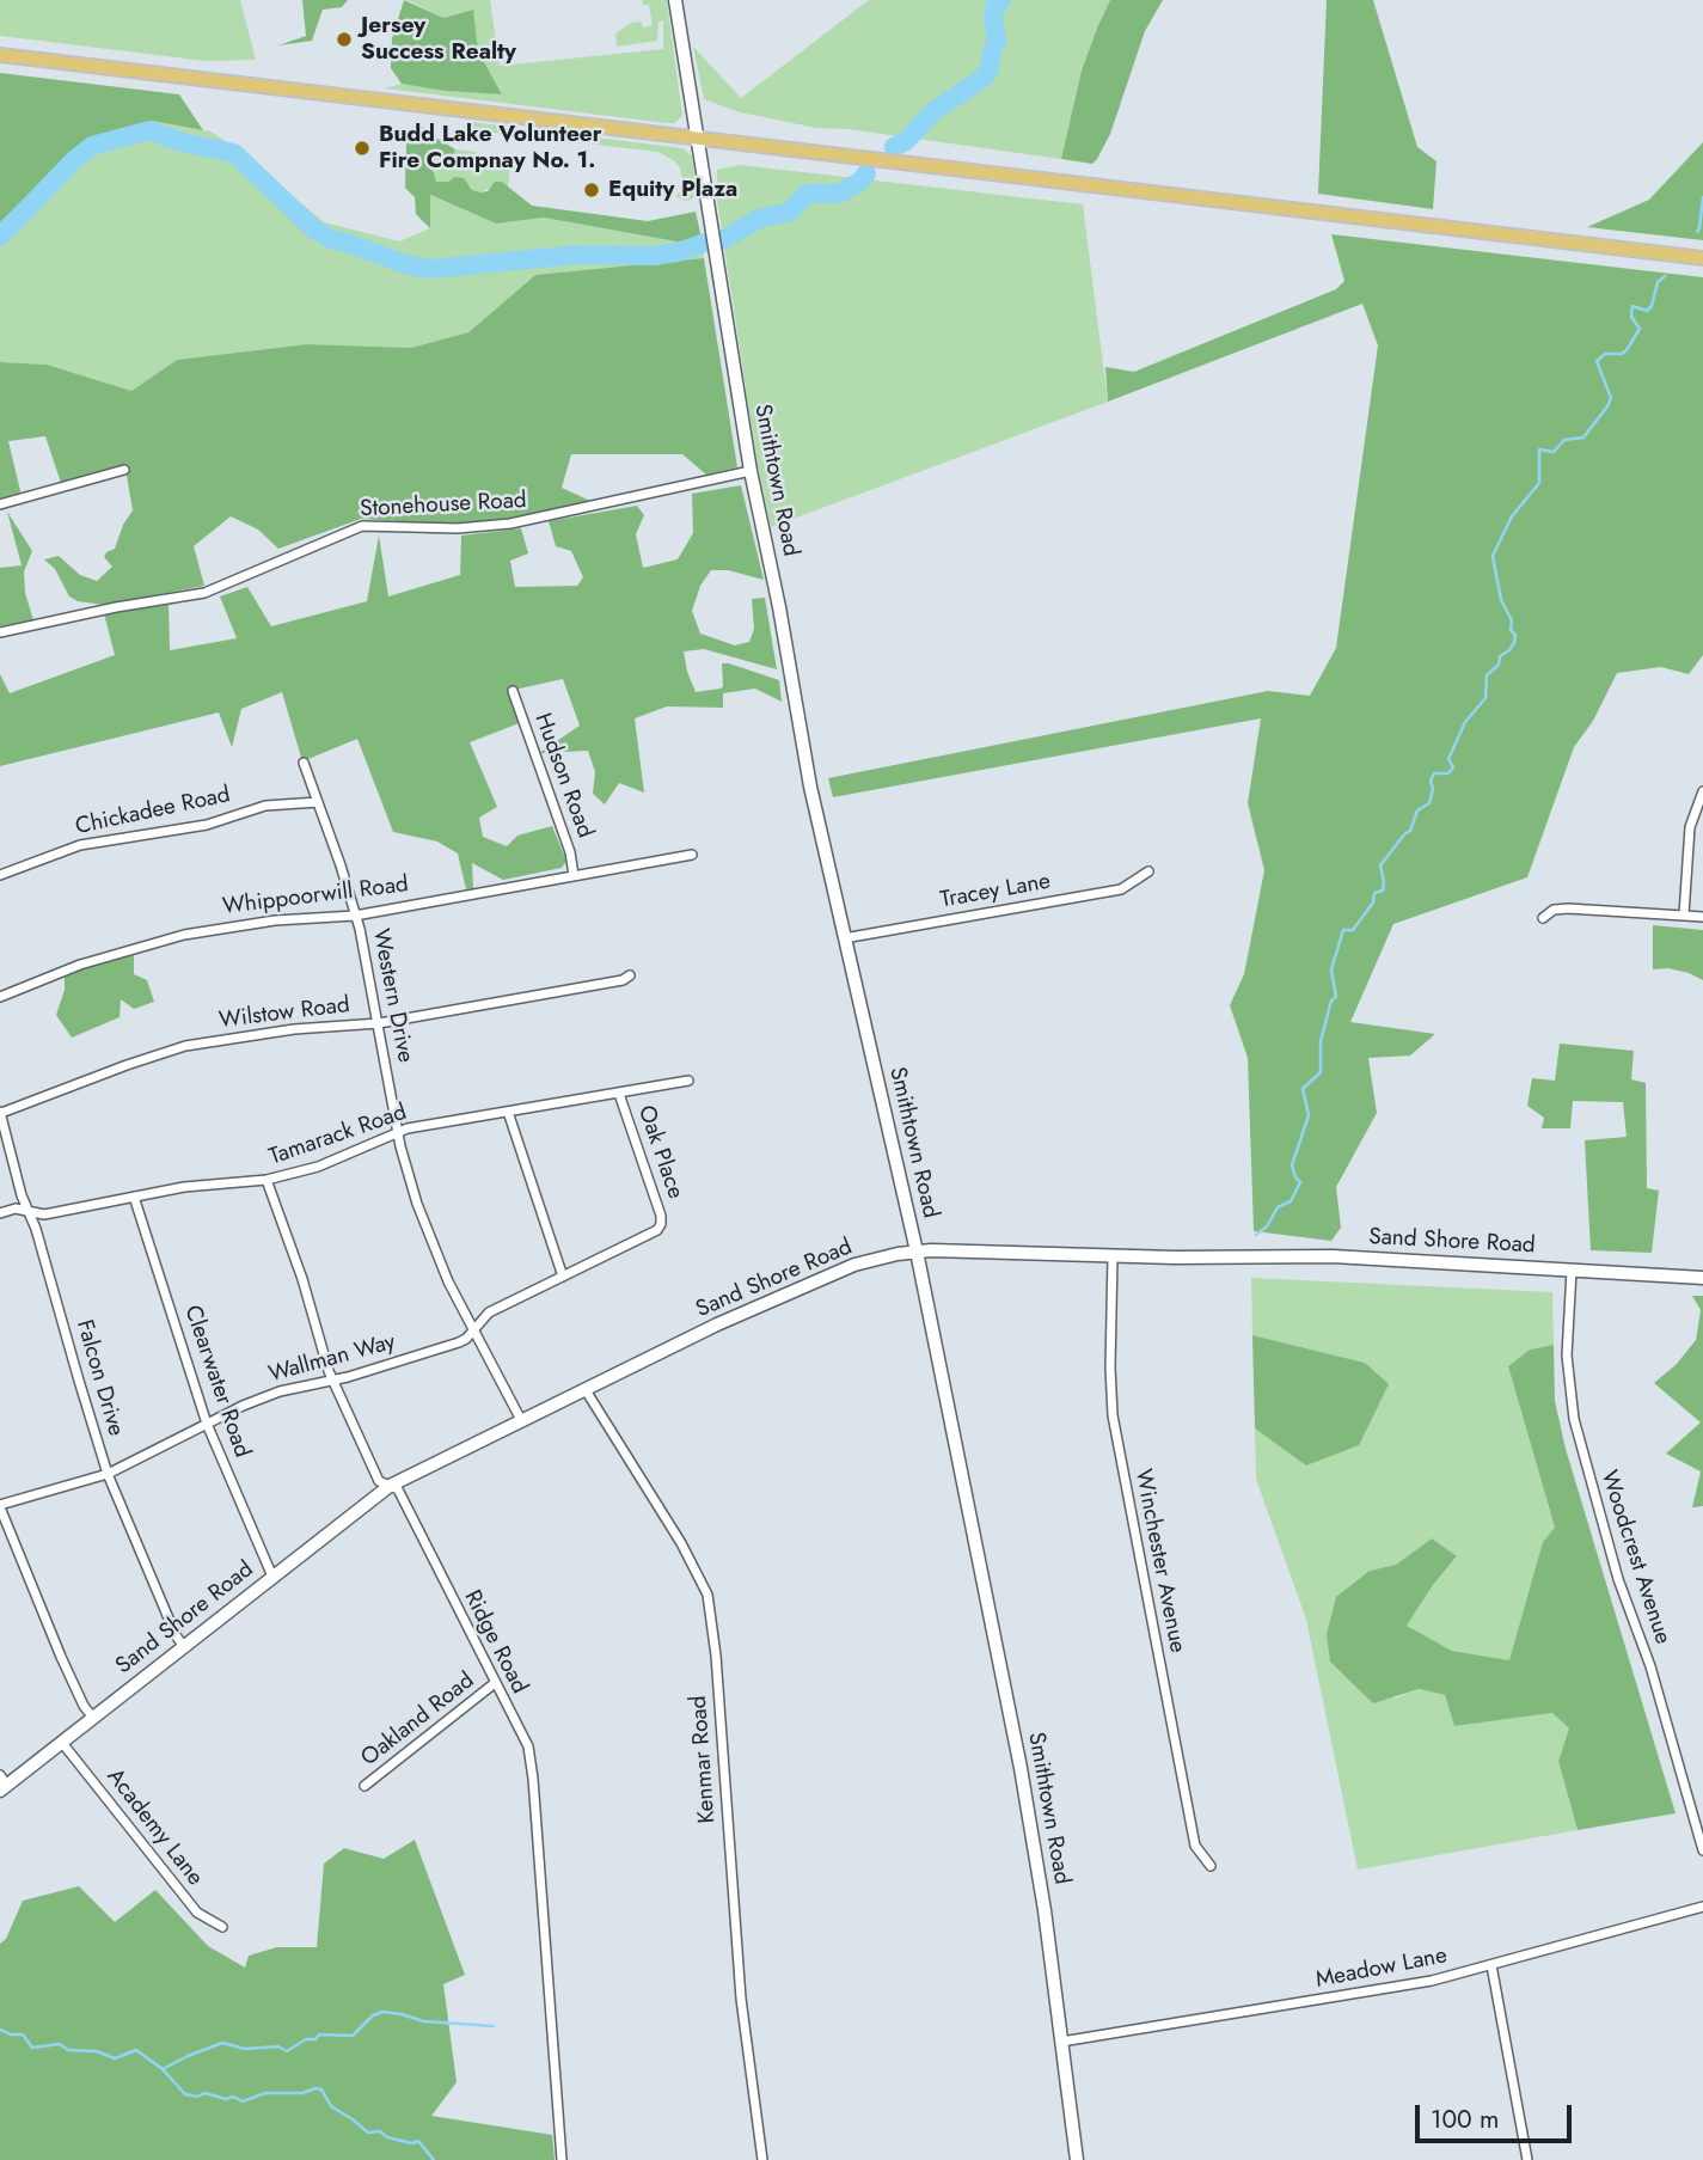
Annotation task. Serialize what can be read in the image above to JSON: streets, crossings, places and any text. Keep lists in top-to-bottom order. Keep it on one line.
{"streets":{"street":["Smithtown Road","Stonehouse Road","Hudson Road","Chickadee Road","Tracey Lane","Whippoorwill Road","Western Drive","Wilstow Road","Tamarack Road","Oak Place","Sand Shore Road","Wallman Way","Falcon Drive","Clearwater Road","Woodcrest Avenue","Winchester Avenue","Ridge Road","Oakland Road","Kenmar Road","Academy Lane","Meadow Lane"]},"crossings":[["Smithtown Road","Stonehouse Road"],["Smithtown Road","Tracey Lane"],["Smithtown Road","Sand Shore Road"],["Smithtown Road","Meadow Lane"],["Hudson Road","Whippoorwill Road"],["Chickadee Road","Western Drive"],["Whippoorwill Road","Western Drive"],["Western Drive","Wilstow Road"],["Western Drive","Tamarack Road"],["Western Drive","Sand Shore Road"],["Western Drive","Wallman Way"],["Wilstow Road","Falcon Drive"],["Tamarack Road","Oak Place"],["Tamarack Road","Falcon Drive"],["Tamarack Road","Clearwater Road"],["Tamarack Road","Ridge Road"],["Oak Place","Wallman Way"],["Sand Shore Road","Falcon Drive"],["Sand Shore Road","Clearwater Road"],["Sand Shore Road","Woodcrest Avenue"],["Sand Shore Road","Winchester Avenue"],["Sand Shore Road","Ridge Road"],["Sand Shore Road","Kenmar Road"],["Sand Shore Road","Academy Lane"],["Wallman Way","Falcon Drive"],["Wallman Way","Clearwater Road"],["Wallman Way","Ridge Road"],["Ridge Road","Oakland Road"]],"places":["Jersey Success Realty","Budd Lake Volunteer Fire Compnay No. 1.","Equity Plaza"],"scale_bar":"100 m"}
